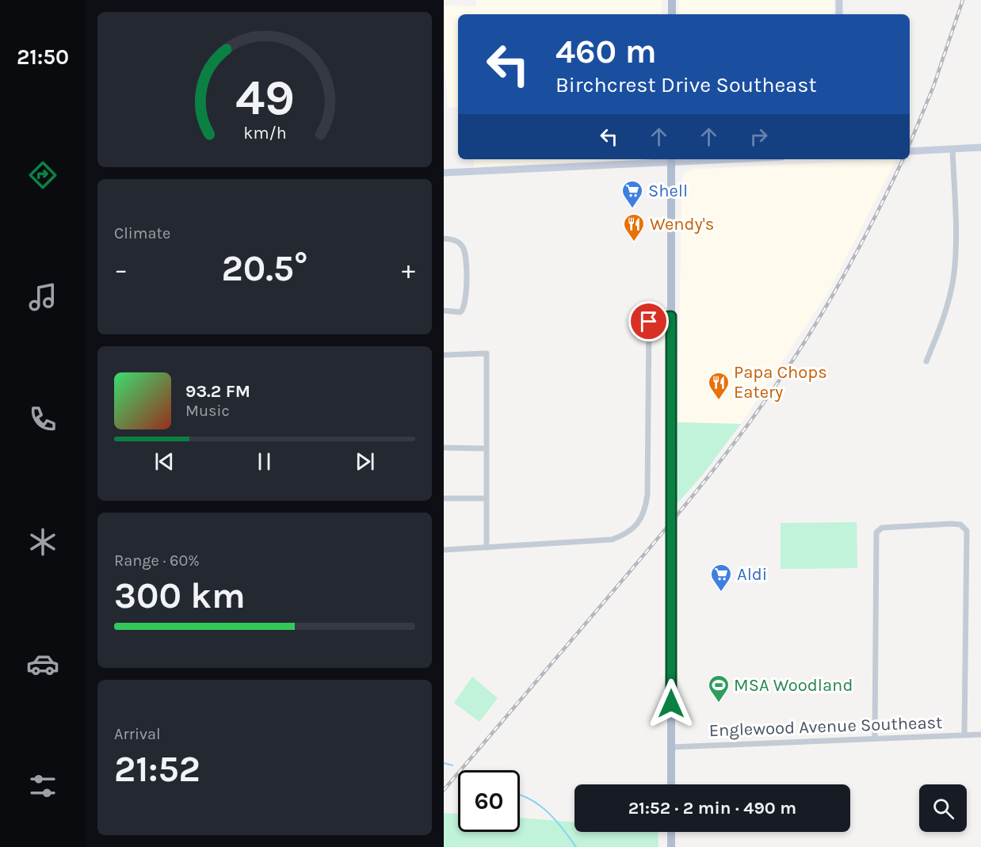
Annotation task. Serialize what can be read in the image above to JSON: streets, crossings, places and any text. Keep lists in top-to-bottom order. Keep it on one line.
{"streets":{"street":["Englewood Avenue Southeast"]},"places":{"supermarket":["Shell","Aldi"],"restaurant":["Wendy's","Papa Chops Eatery"],"sports":["MSA Woodland"]},"page":{"tabs":"21:50","turn":["460 m","Birchcrest Drive Southeast"],"tile":["Climate",["Range · 60%","300 km"],["Arrival","21:52"]],"heat":["−","20.5°","+"],"song":["93.2 FM","Music"],"limit":"60","trip":"21:52 · 2 min · 490 m","gauge":["49","km/h"]}}
